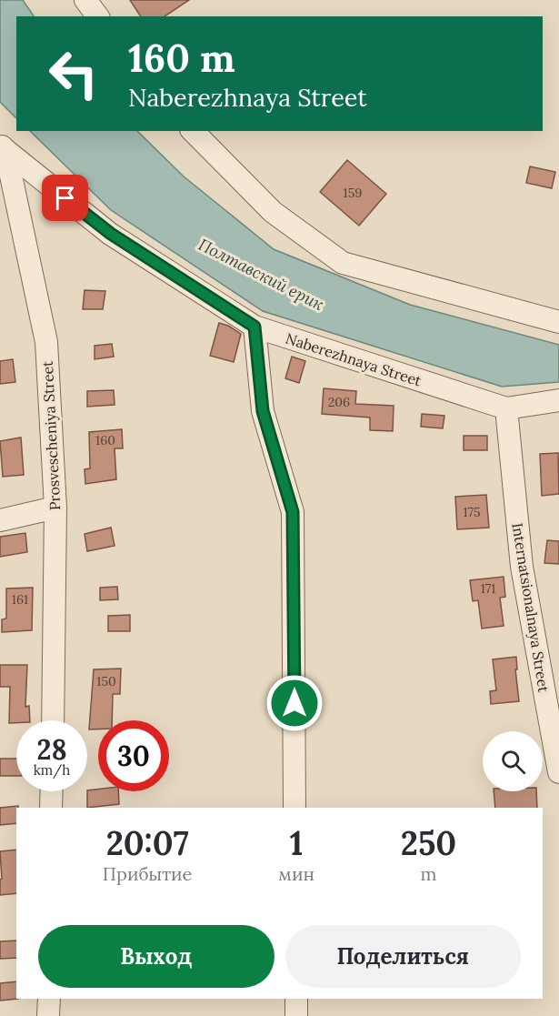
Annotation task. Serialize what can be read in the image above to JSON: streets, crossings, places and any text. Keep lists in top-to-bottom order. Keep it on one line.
{"streets":{"street":["Naberezhnaya Street","Prosvescheniya Street","Internatsionalnaya Street"]},"crossings":[["Naberezhnaya Street","Prosvescheniya Street"],["Naberezhnaya Street","Internatsionalnaya Street"]],"water":["Полтавский ерик"],"house_numbers":["159","206","160","175","171","161","150"],"page":{"turn":["160 m","Naberezhnaya Street"],"speed":"28 km/h","limit":"30","eta":["20:07","Прибытие","1","мин","250","m"],"buttons":["Выход","Поделиться"]}}
